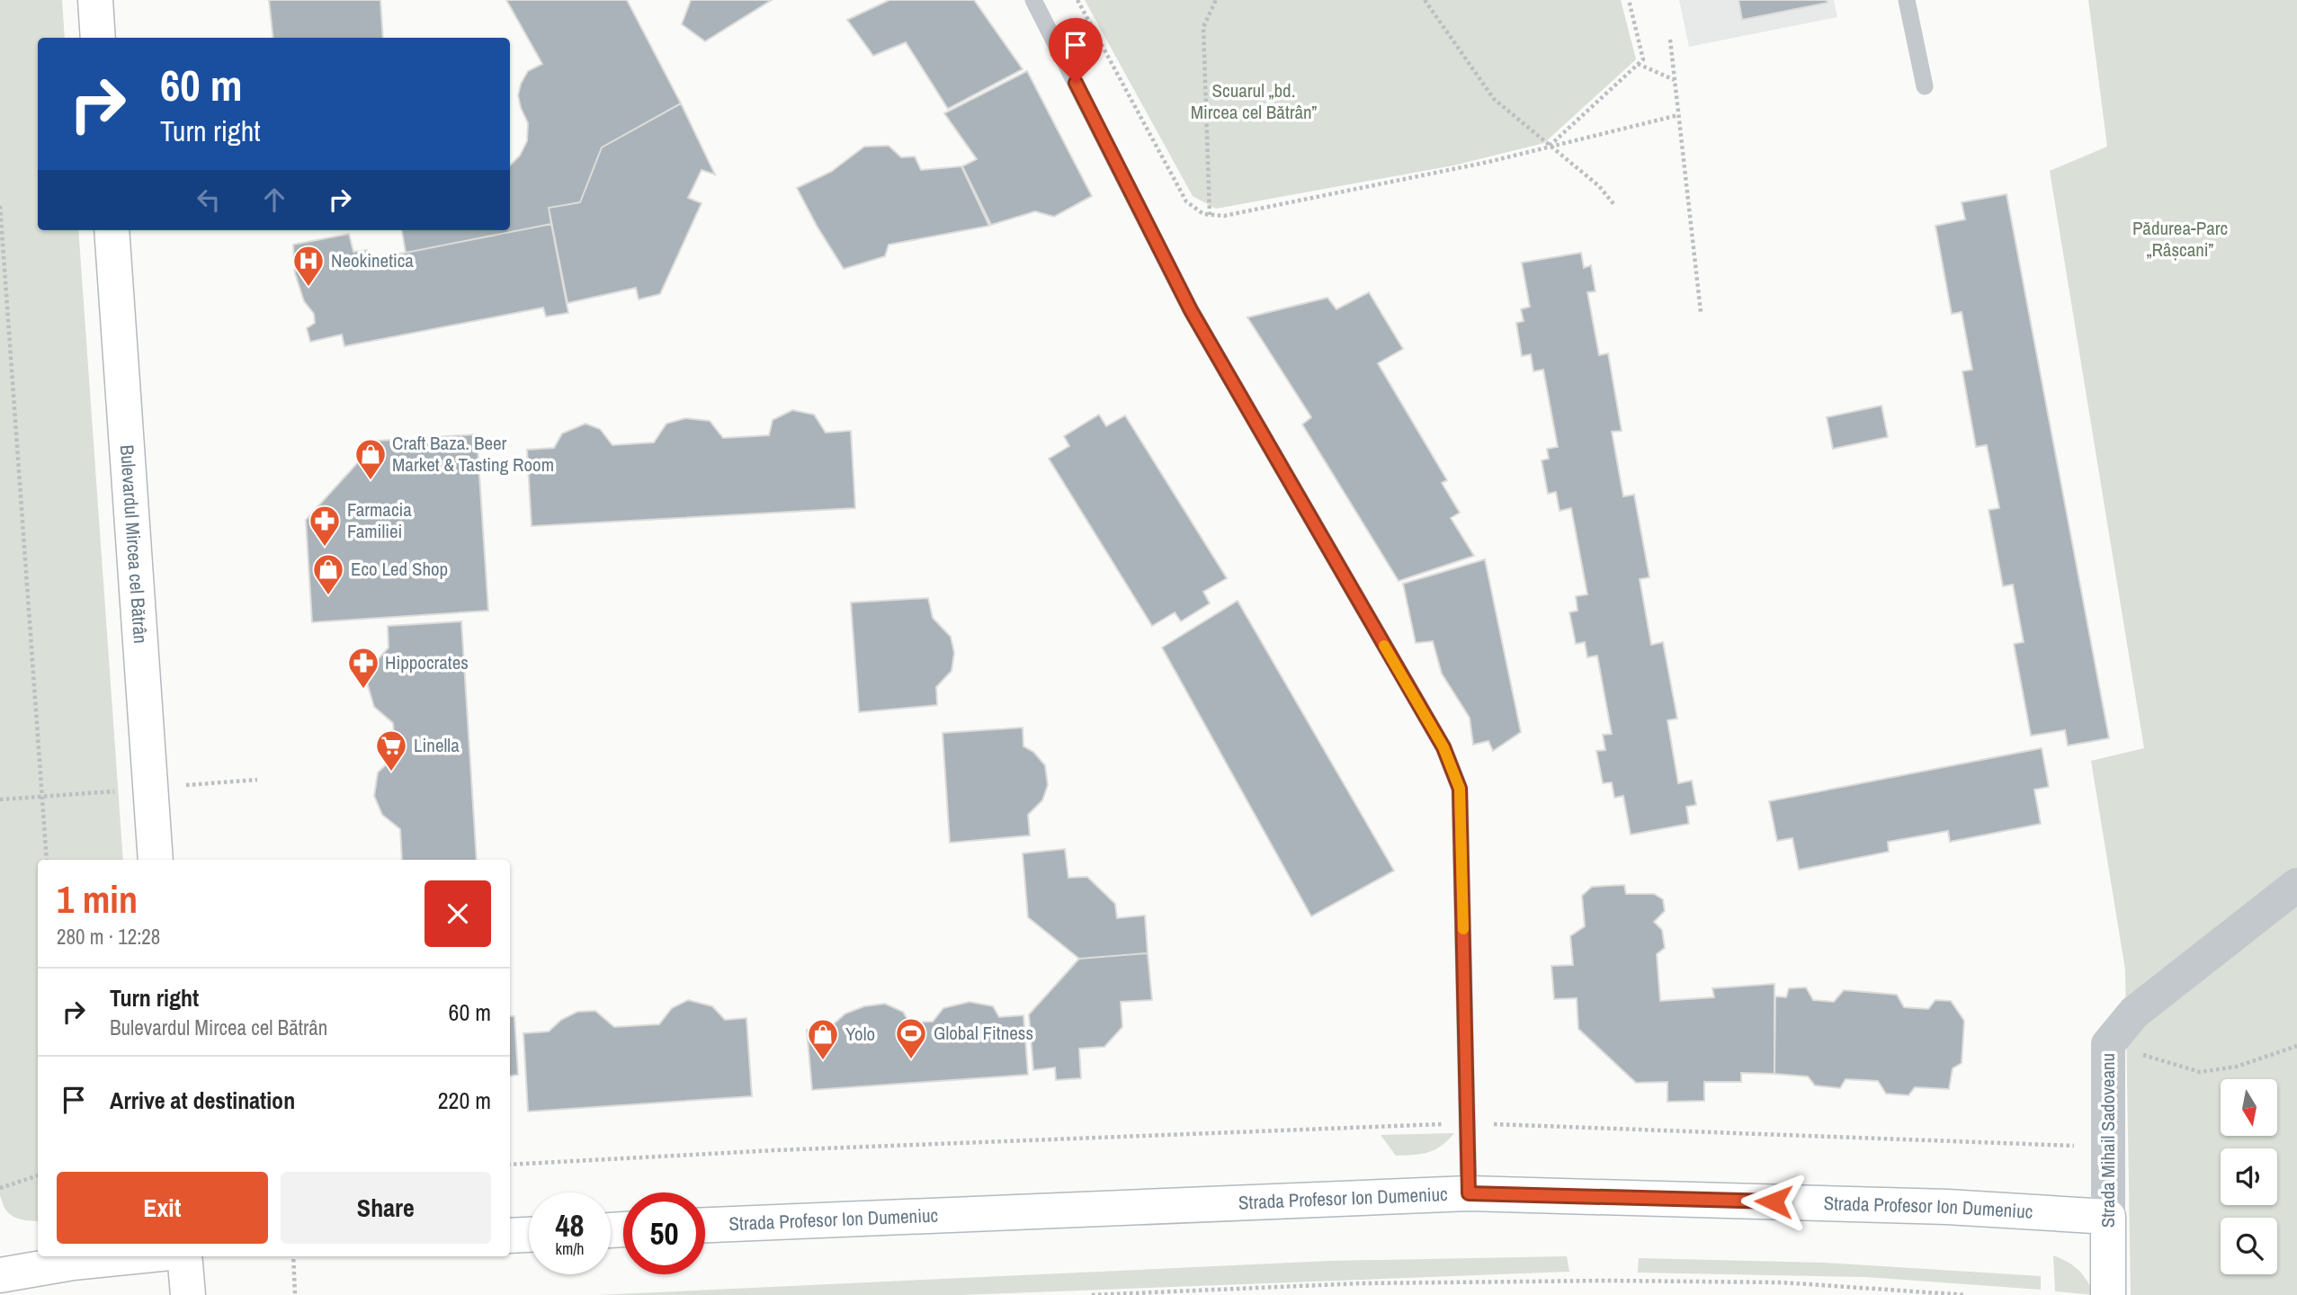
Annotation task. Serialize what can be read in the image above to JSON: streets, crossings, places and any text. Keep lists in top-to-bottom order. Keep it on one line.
{"streets":{"main road":["Bulevardul Mircea cel Bătrân","Strada Mihail Sadoveanu","Strada Profesor Ion Dumeniuc"]},"crossings":[["Strada Mihail Sadoveanu","Strada Profesor Ion Dumeniuc"]],"parks":["Scuarul „bd. Mircea cel Bătrân”","Pădurea-Parc „Râșcani”"],"places":{"hospital":["Neokinetica"],"shop":["Craft Baza. Beer Market & Tasting Room","Eco Led Shop","Yolo"],"pharmacy":["Farmacia Familiei","Hippocrates"],"supermarket":["Linella"],"sports":["Global Fitness"]},"north":"bottom","page":{"turn":["60 m","Turn right"],"heading":["1 min","280 m · 12:28"],"list":[{"name":"Turn right","note":"Bulevardul Mircea cel Bătrân","value":"60 m"},{"name":"Arrive at destination","value":"220 m"}],"buttons":["Exit","Share"],"speed":"48 km/h","limit":"50"}}
